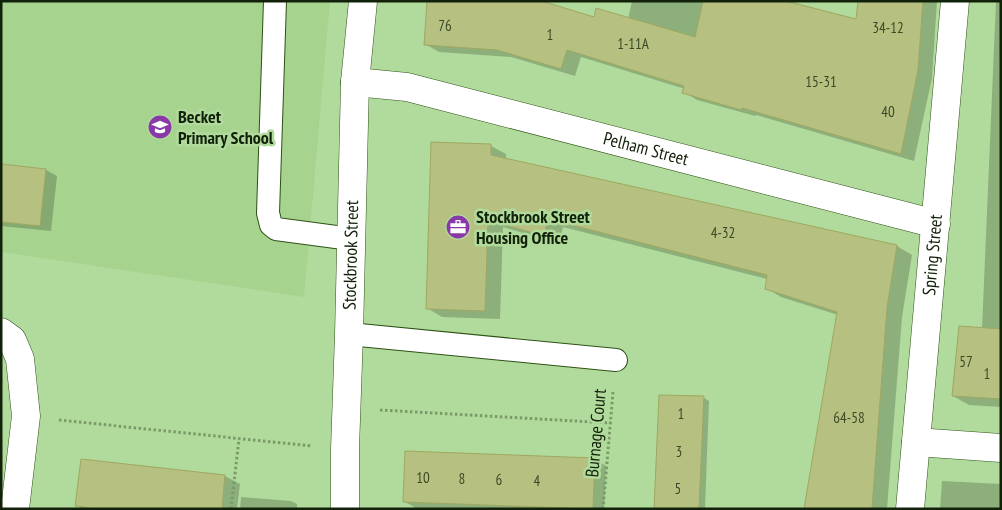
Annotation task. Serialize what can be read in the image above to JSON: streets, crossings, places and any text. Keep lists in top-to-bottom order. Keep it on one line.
{"streets":{"street":["Pelham Street","Stockbrook Street","Spring Street"],"path":["Burnage Court"]},"crossings":[["Pelham Street","Stockbrook Street"],["Pelham Street","Spring Street"]],"places":{"school or university":["Becket Primary School"],"office":["Stockbrook Street Housing Office"]},"house_numbers":["76","34-12","1","1-11A","15-31","40","4-32","57","1","1","64-58","3","10","8","6","4","5"]}
